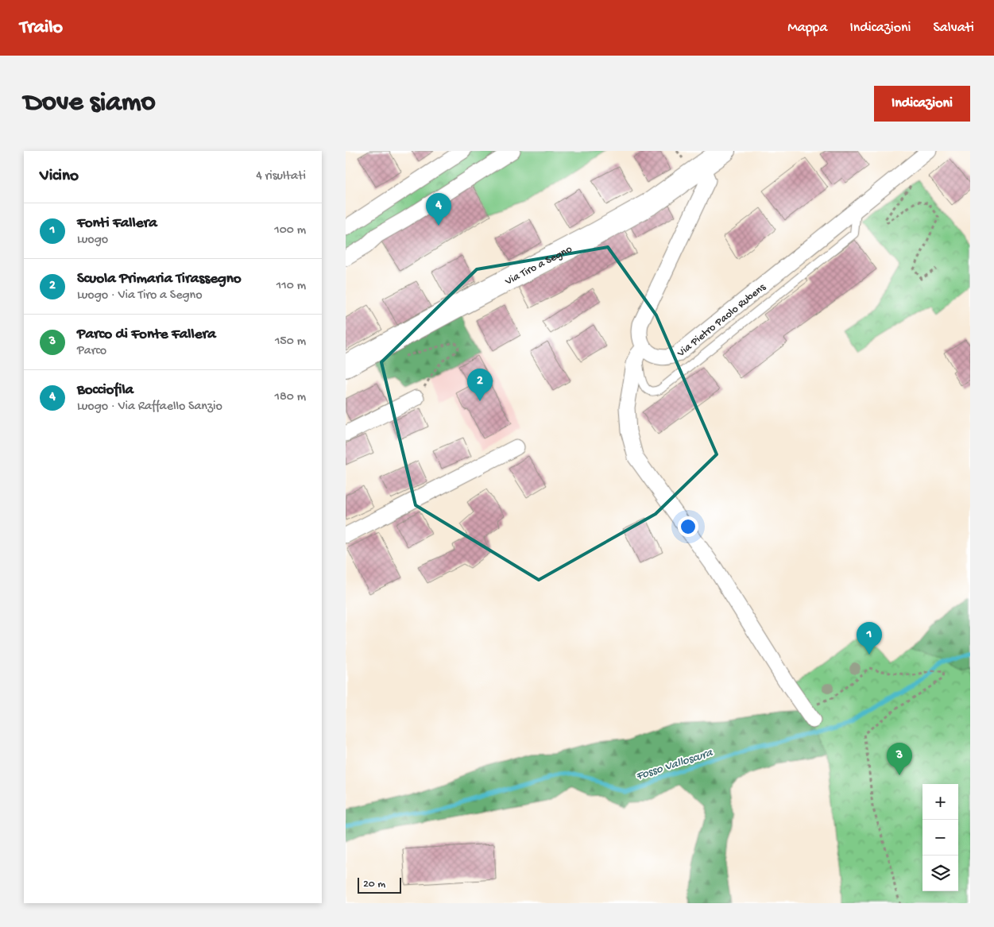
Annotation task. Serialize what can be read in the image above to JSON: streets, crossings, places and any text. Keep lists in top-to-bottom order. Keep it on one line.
{"streets":{"main road":["Via Tiro a Segno"],"street":["Via Pietro Paolo Rubens"]},"water":["Fosso Valloscura"],"scale_bar":"20 m","page":{"header":"Trailo","nav":["Mappa","Indicazioni","Salvati"],"buttons":"Indicazioni","title":"Dove siamo","heading":["Vicino","4 risultati"],"pins":["4","2","1","3"],"list":[{"mark":"1","name":"Fonti Fallera","note":"Luogo","value":"100 m"},{"mark":"2","name":"Scuola Primaria Tirassegno","note":"Luogo · Via Tiro a Segno","value":"110 m"},{"mark":"3","name":"Parco di Fonte Fallera","note":"Parco","value":"150 m"},{"mark":"4","name":"Bocciofila","note":"Luogo · Via Raffaello Sanzio","value":"180 m"}],"map_buttons":["+","−"],"scale":"20 m"}}
